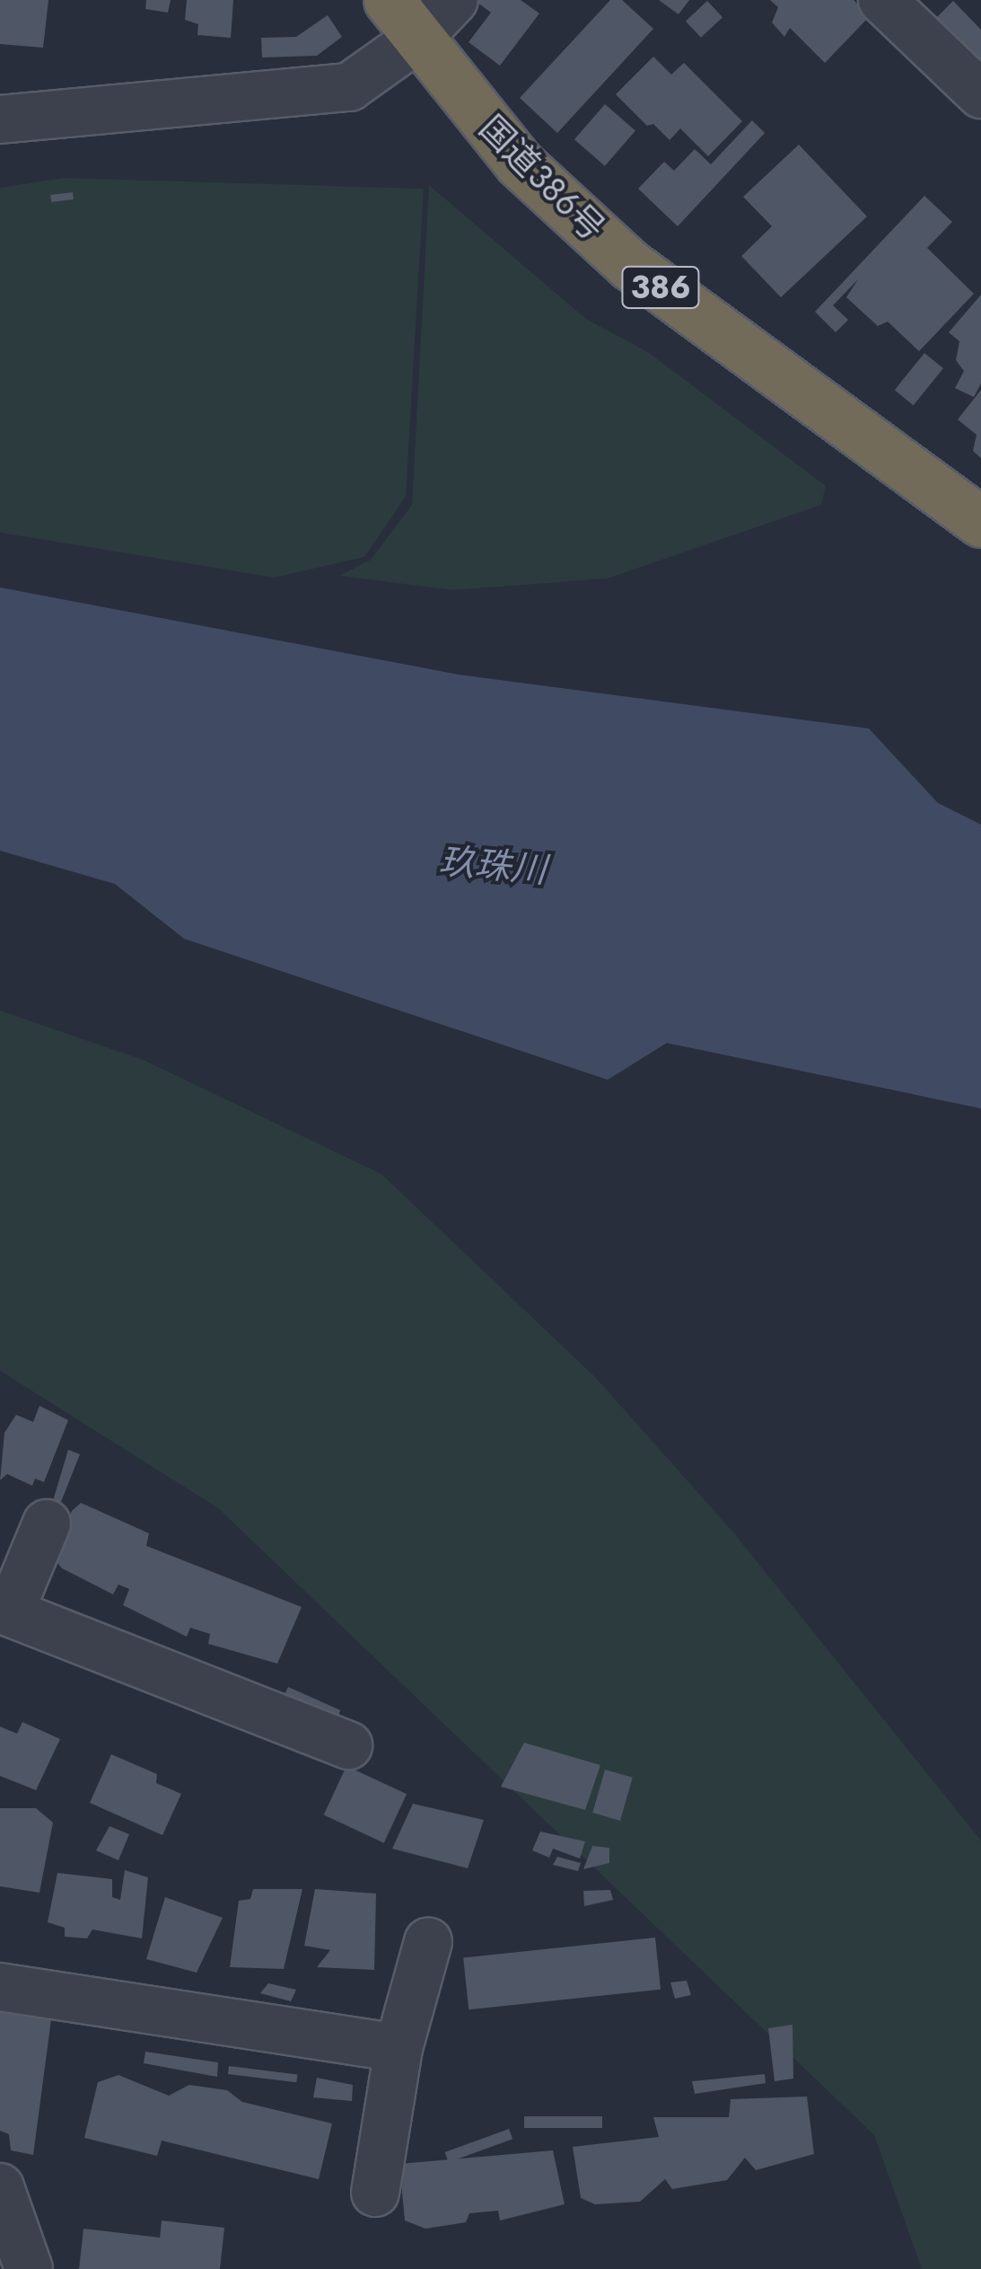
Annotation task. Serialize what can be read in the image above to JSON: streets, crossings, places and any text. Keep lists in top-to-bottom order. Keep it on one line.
{"streets":{"highway":["国道386号","386"]},"water":["玖珠川"]}
